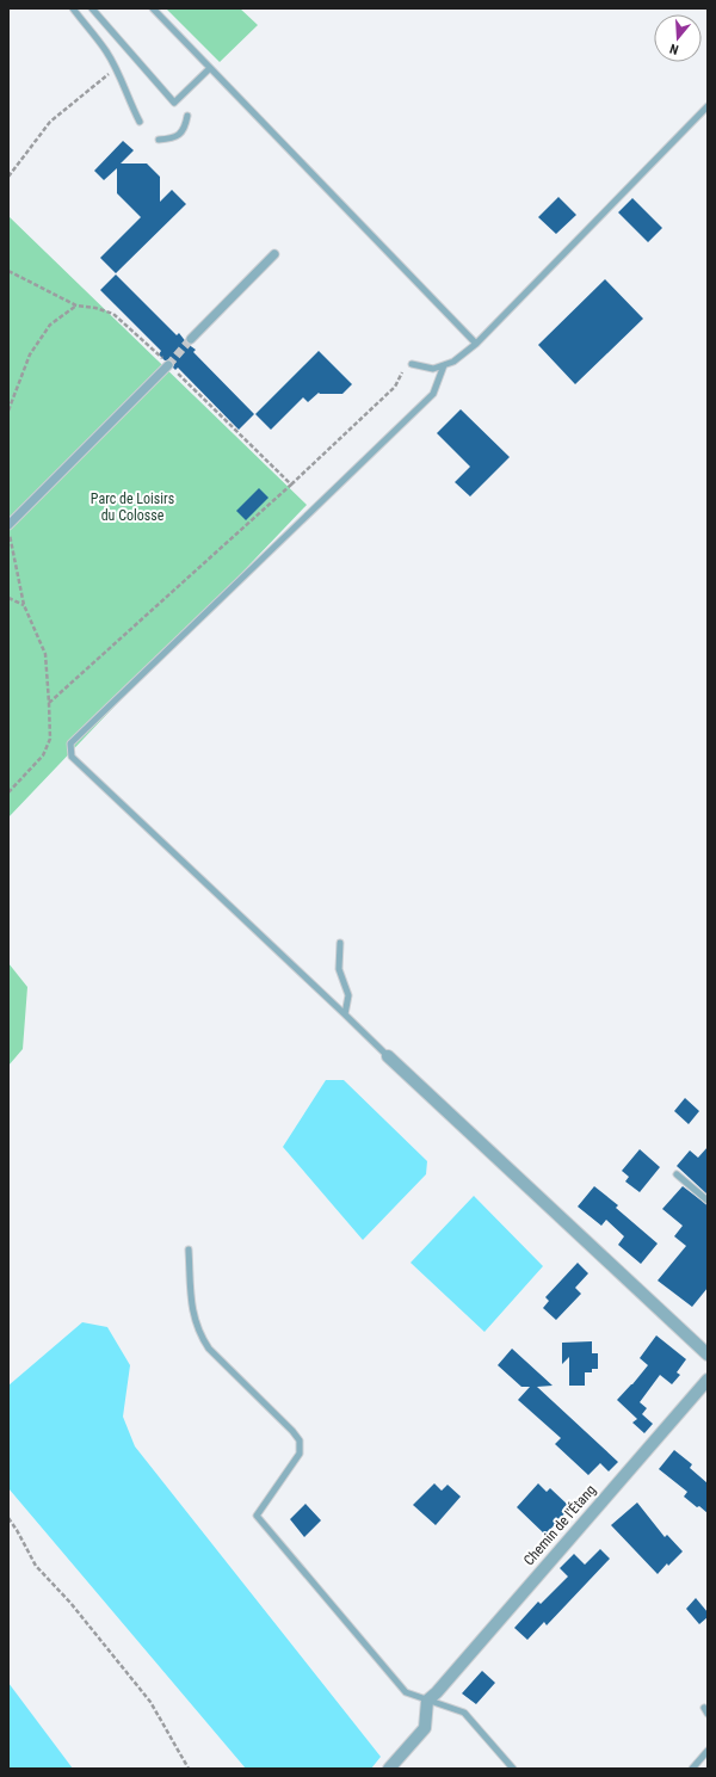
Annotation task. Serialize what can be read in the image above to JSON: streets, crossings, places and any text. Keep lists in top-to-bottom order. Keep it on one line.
{"streets":{"street":["Chemin de l'Étang"]},"parks":["Parc de Loisirs du Colosse"],"north":"bottom"}
